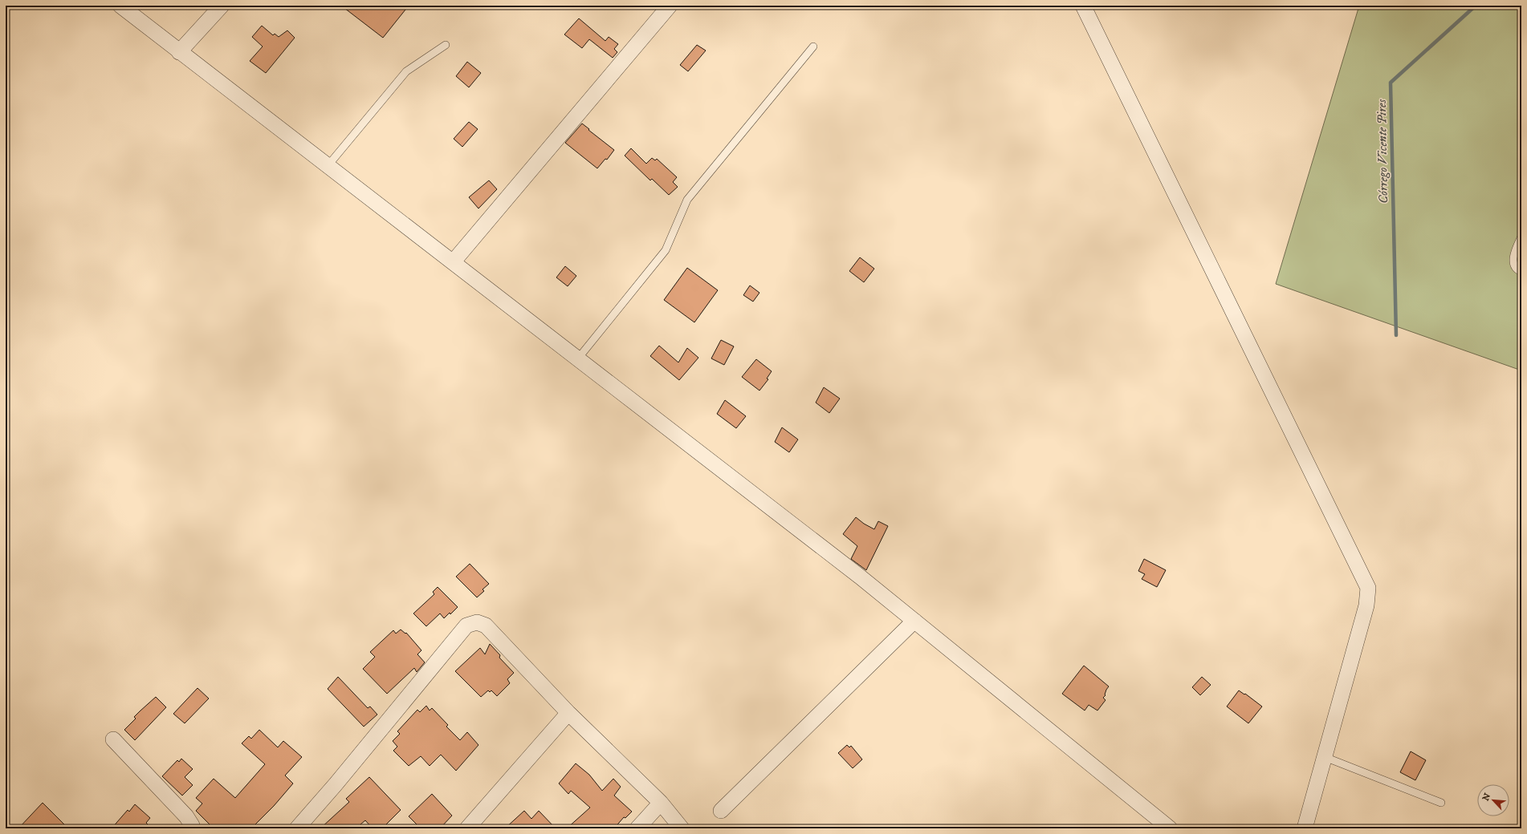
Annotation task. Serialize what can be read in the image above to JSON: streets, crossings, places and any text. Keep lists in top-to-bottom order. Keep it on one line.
{"water":["Córrego Vicente Pires"],"north":"top left"}
